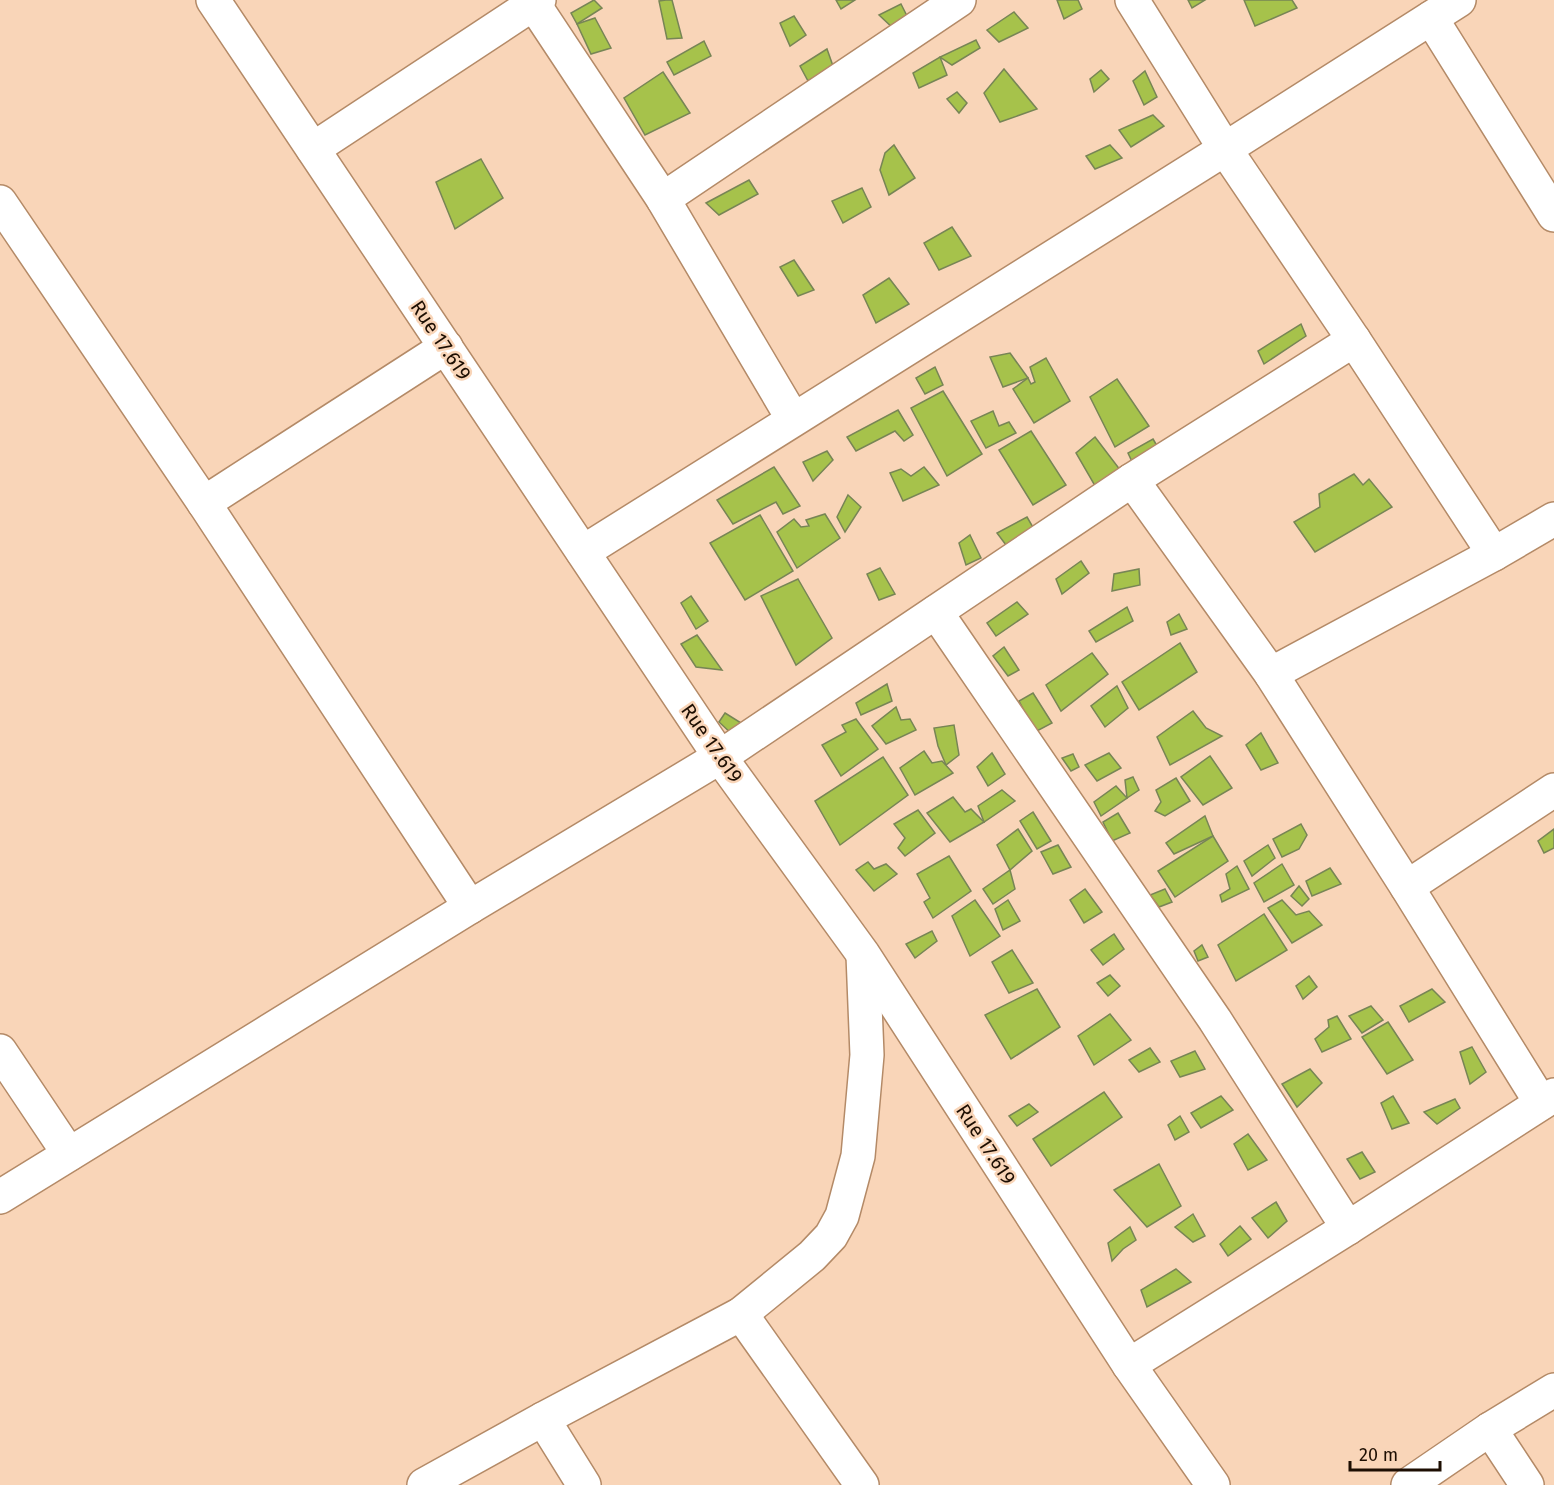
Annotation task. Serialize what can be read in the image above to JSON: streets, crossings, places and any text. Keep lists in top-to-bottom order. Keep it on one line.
{"streets":{"street":["Rue 17.619"]},"scale_bar":"20 m"}
